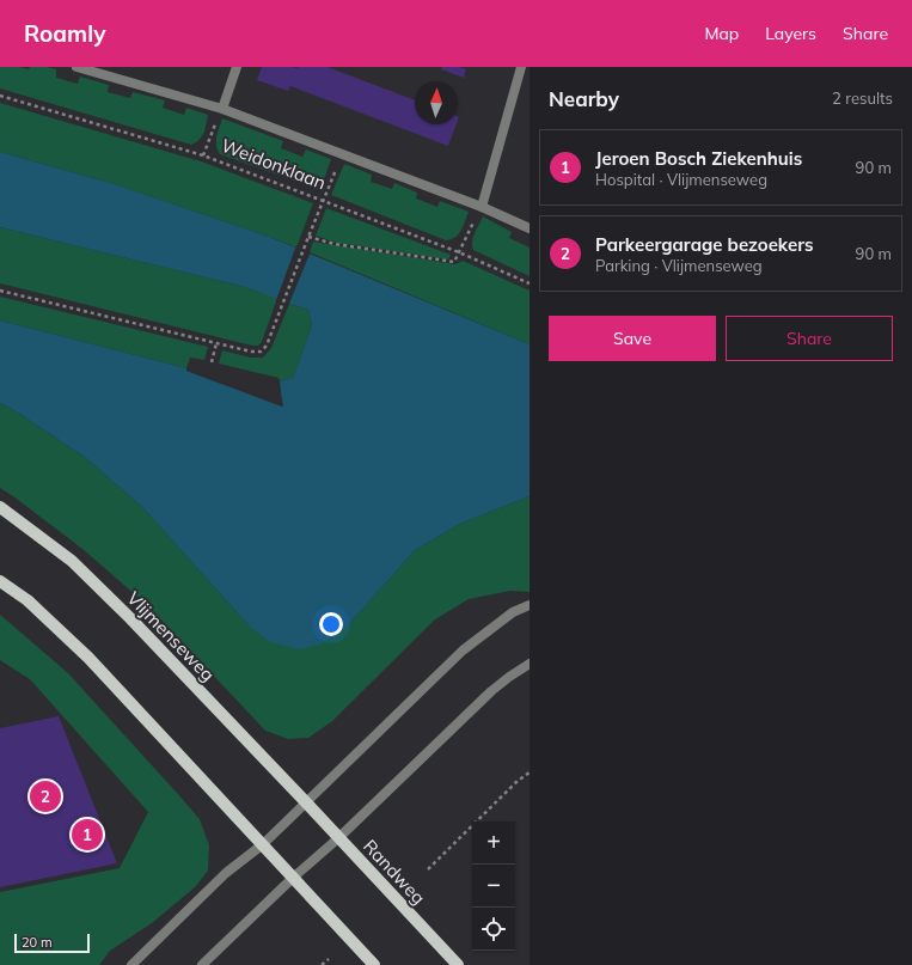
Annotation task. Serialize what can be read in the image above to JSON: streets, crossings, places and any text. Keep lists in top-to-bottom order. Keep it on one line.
{"streets":{"main road":["Vlijmenseweg","Randweg"],"street":["Weidonklaan"]},"crossings":[["Vlijmenseweg","Randweg"]],"scale_bar":"20 m","north":"top","page":{"header":"Roamly","nav":["Map","Layers","Share"],"heading":["Nearby","2 results"],"list":[{"mark":"1","name":"Jeroen Bosch Ziekenhuis","note":"Hospital · Vlijmenseweg","value":"90 m"},{"mark":"2","name":"Parkeergarage bezoekers","note":"Parking · Vlijmenseweg","value":"90 m"}],"buttons":["Save","Share"],"pins":["2","1"],"map_buttons":["+","−"],"scale":"20 m"}}
